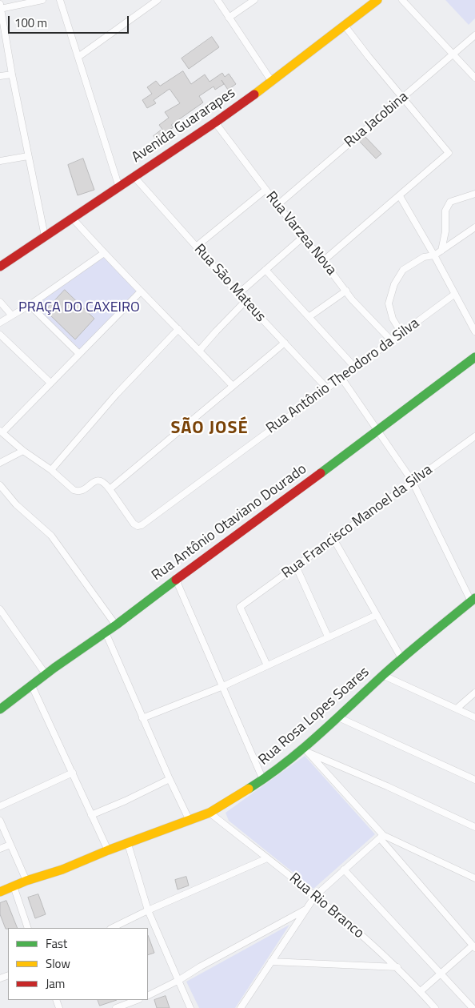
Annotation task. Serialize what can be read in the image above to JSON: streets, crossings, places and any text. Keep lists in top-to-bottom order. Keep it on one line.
{"streets":{"street":["Rua Jacobina","Avenida Guararapes","Rua Varzea Nova","Rua São Mateus","Rua Antônio Theodoro da Silva","Rua Francisco Manoel da Silva","Rua Antônio Otaviano Dourado","Rua Rosa Lopes Soares","Rua Rio Branco"]},"crossings":[["Rua Jacobina","Rua Varzea Nova"],["Avenida Guararapes","Rua Varzea Nova"],["Avenida Guararapes","Rua São Mateus"],["Rua Varzea Nova","Rua Antônio Theodoro da Silva"],["Rua São Mateus","Rua Antônio Theodoro da Silva"],["Rua Rosa Lopes Soares","Rua Rio Branco"]],"districts":["SÃO JOSÉ"],"parks":["PRAÇA DO CAXEIRO"],"legend":["Fast","Slow","Jam"],"scale_bar":"100 m"}
